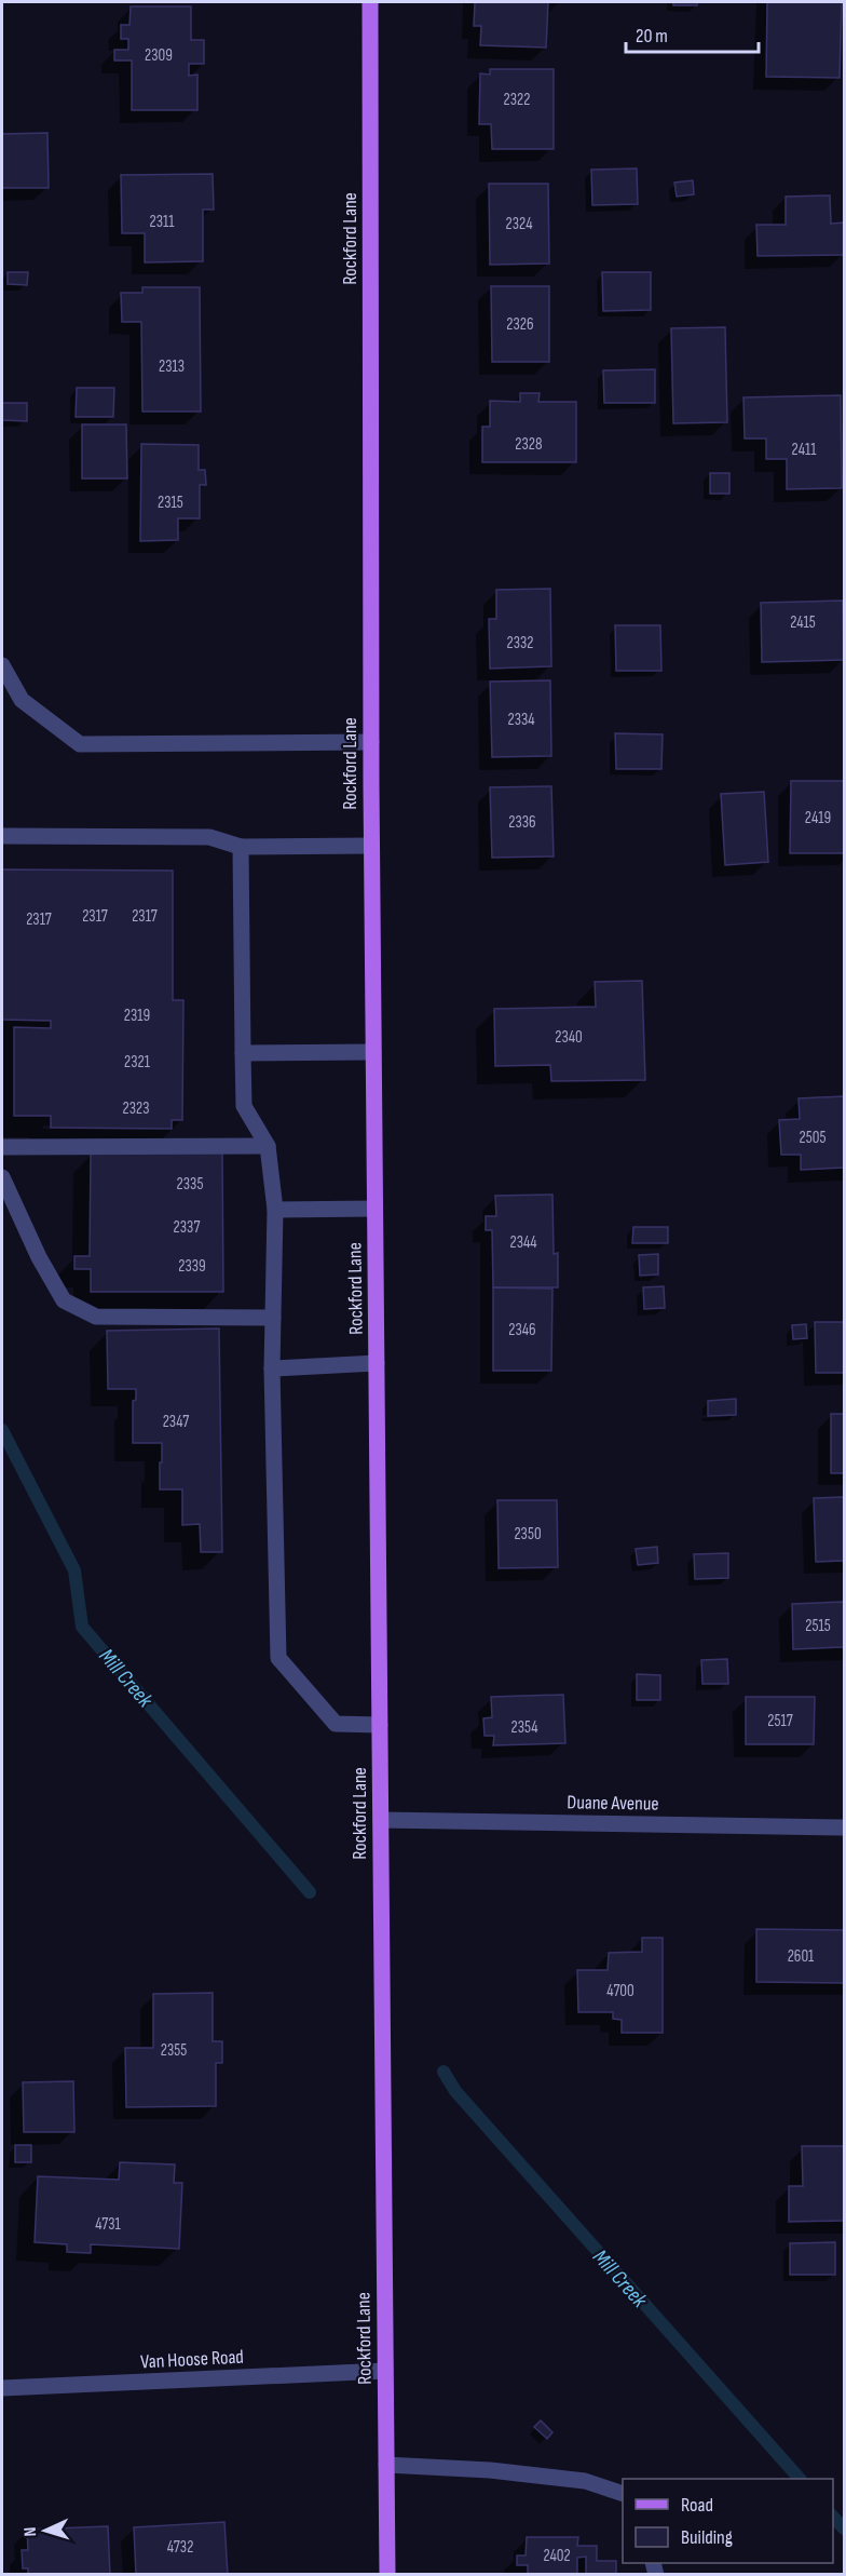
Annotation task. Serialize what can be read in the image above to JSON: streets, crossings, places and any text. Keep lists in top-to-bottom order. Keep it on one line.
{"streets":{"main road":["Rockford Lane"],"street":["Duane Avenue","Van Hoose Road"]},"crossings":[["Rockford Lane","Duane Avenue"],["Rockford Lane","Van Hoose Road"]],"water":["Mill Creek"],"house_numbers":["2309","2322","2311","2324","2326","2313","2328","2411","2315","2415","2332","2334","2419","2336","2317","2317","2317","2319","2340","2321","2323","2505","2335","2337","2344","2339","2346","2347","2350","2515","2517","2354","2601","4700","2355","4731","4732","2402"],"legend":["Road","Building"],"scale_bar":"20 m","north":"left"}
